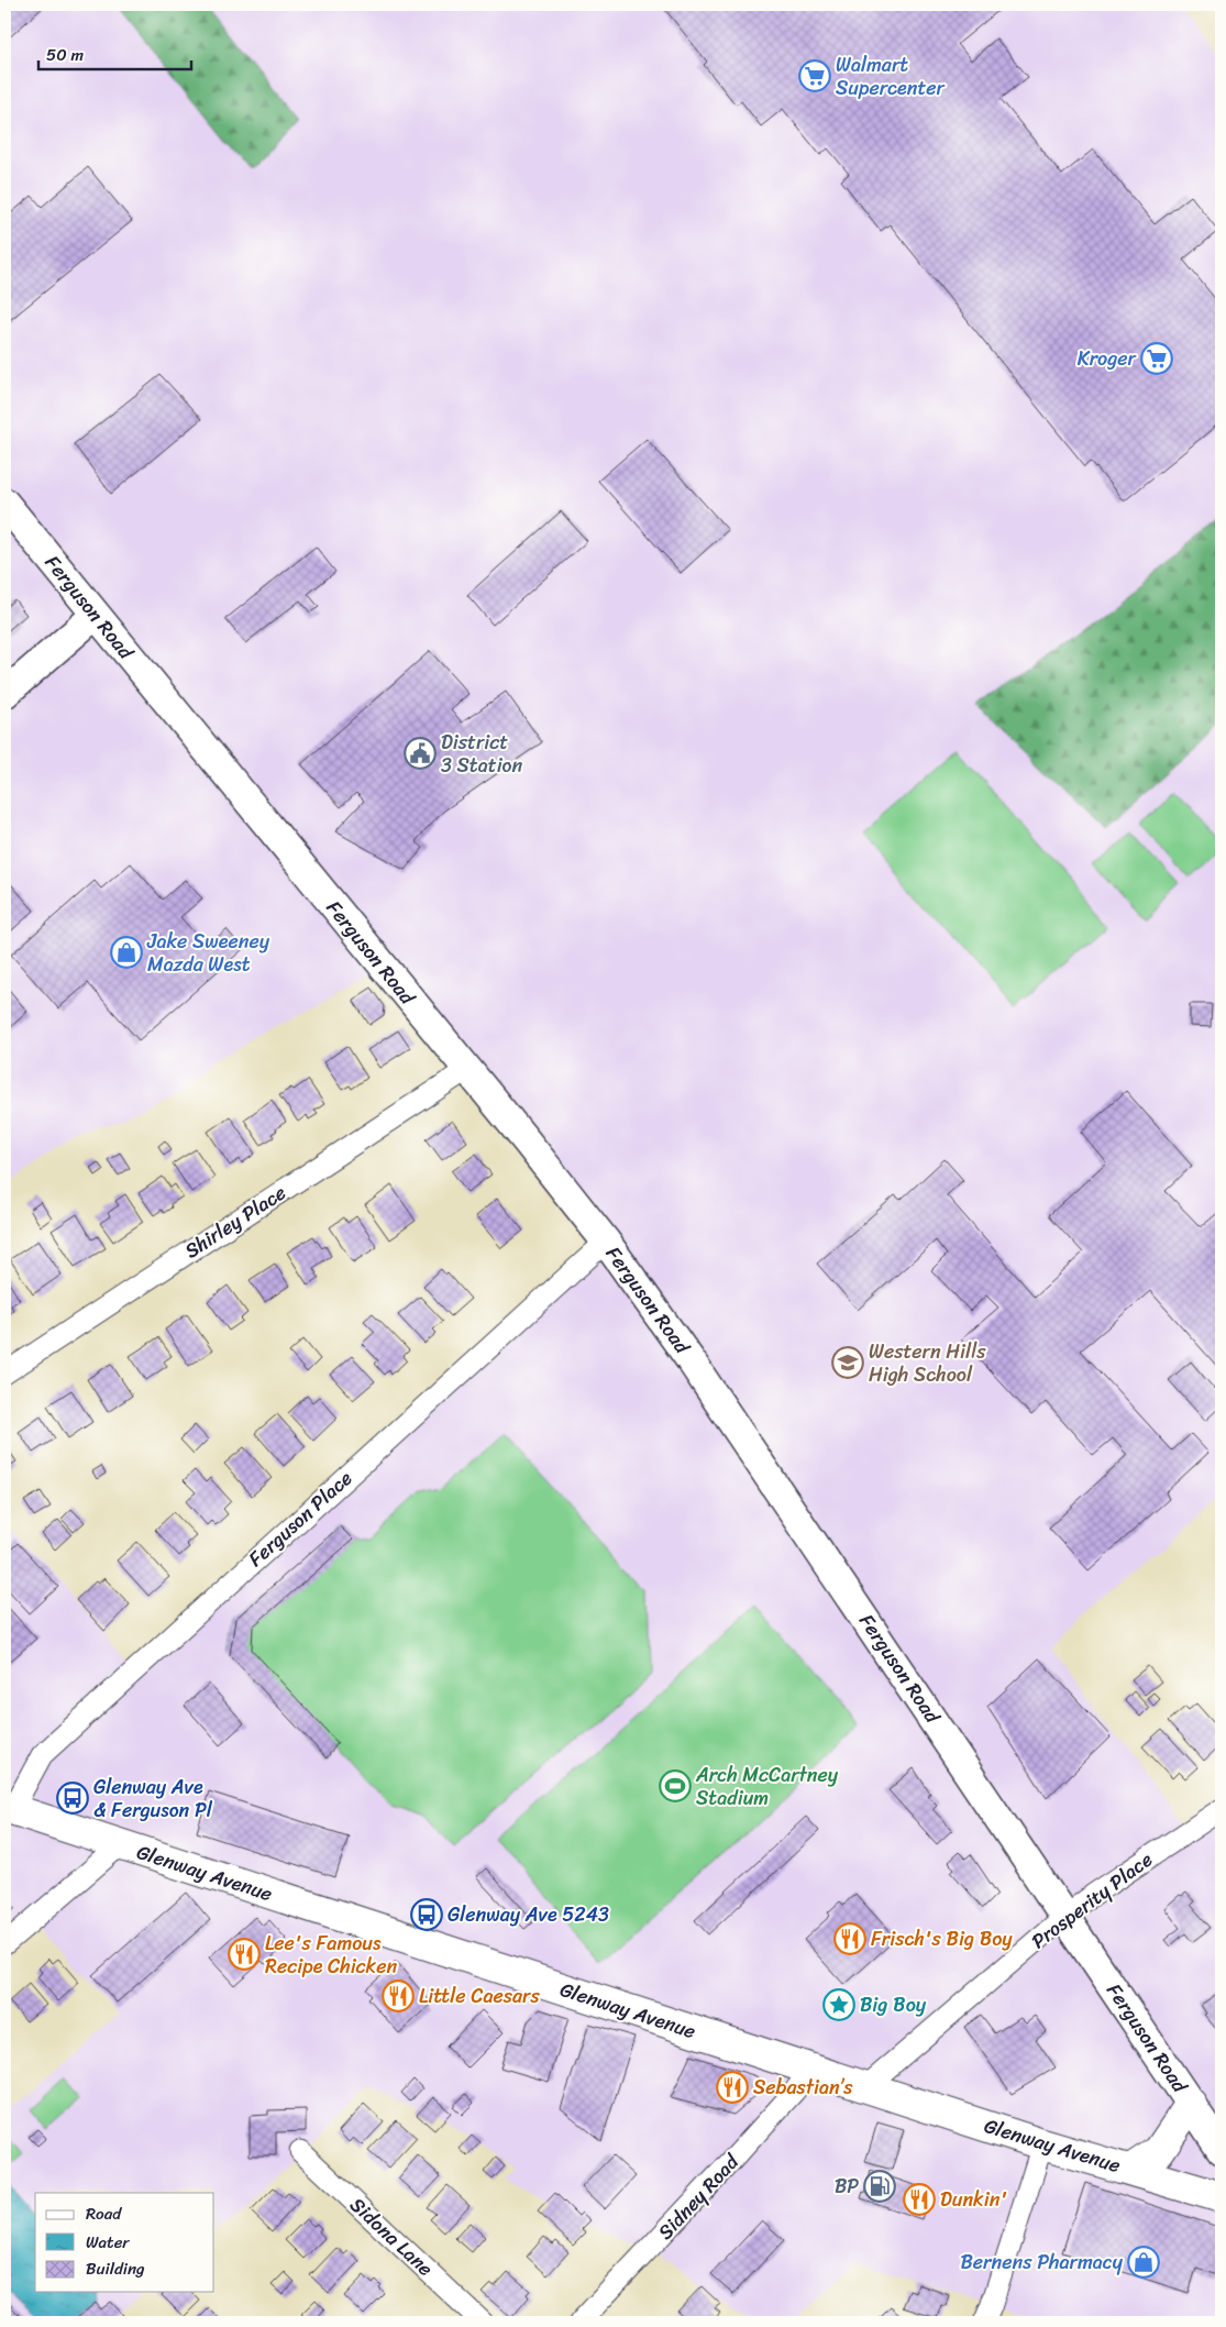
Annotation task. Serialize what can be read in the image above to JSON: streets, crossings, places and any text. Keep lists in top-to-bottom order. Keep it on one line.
{"streets":{"main road":["Glenway Avenue"],"street":["Ferguson Road","Shirley Place","Ferguson Place","Prosperity Place","Sidney Road","Sidona Lane"]},"crossings":[["Ferguson Road","Shirley Place"],["Ferguson Road","Ferguson Place"],["Ferguson Road","Prosperity Place"],["Ferguson Place","Glenway Avenue"],["Glenway Avenue","Prosperity Place"],["Glenway Avenue","Sidney Road"]],"places":{"supermarket":["Walmart Supercenter","Kroger"],"public building":["District 3 Station"],"shop":["Jake Sweeney Mazda West","Bernens Pharmacy"],"school or university":["Western Hills High School"],"sports":["Arch McCartney Stadium"],"bus stop":["Glenway Ave & Ferguson Pl","Glenway Ave 5243"],"restaurant":["Frisch's Big Boy","Lee's Famous Recipe Chicken","Little Caesars","Sebastian’s","Dunkin'"],"place":["Big Boy"],"fuel station":["BP"]},"legend":["Road","Water","Building"],"scale_bar":"50 m"}
